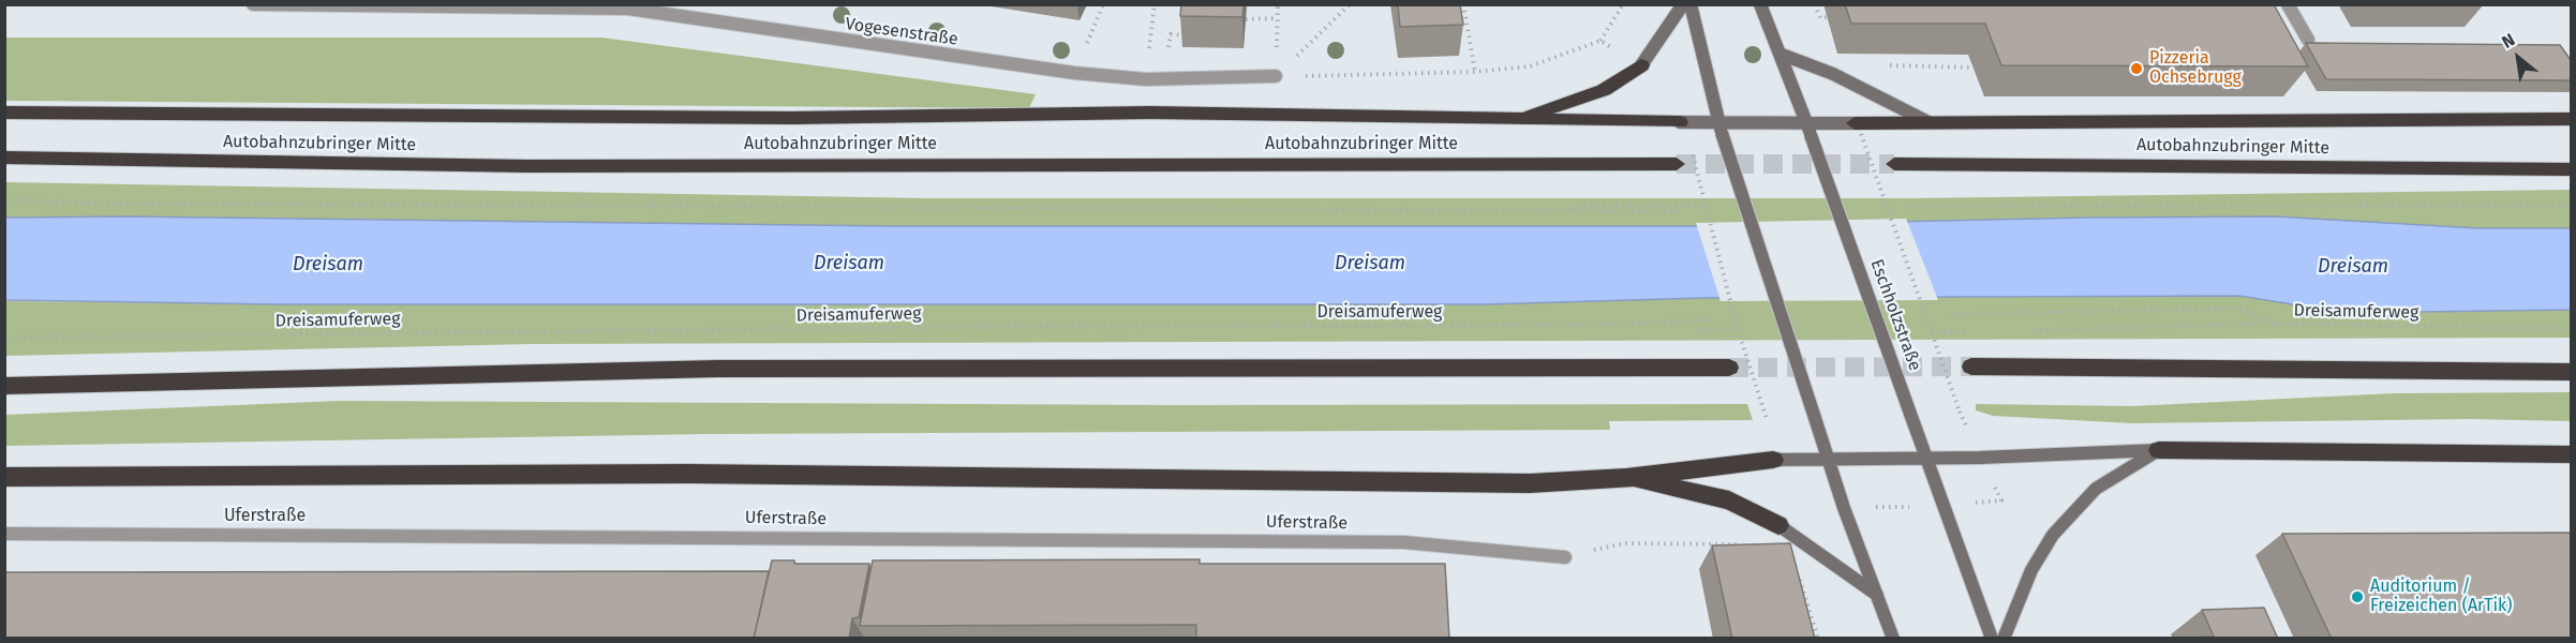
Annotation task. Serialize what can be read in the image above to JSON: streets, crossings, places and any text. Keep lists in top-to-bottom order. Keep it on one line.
{"streets":{"highway":["Autobahnzubringer Mitte"],"main road":["Eschholzstraße"],"street":["Vogesenstraße","Uferstraße"],"path":["Dreisamuferweg"]},"water":["Dreisam"],"places":["Pizzeria Ochsebrugg","Auditorium / Freizeichen (ArTik)"],"north":"top left"}
